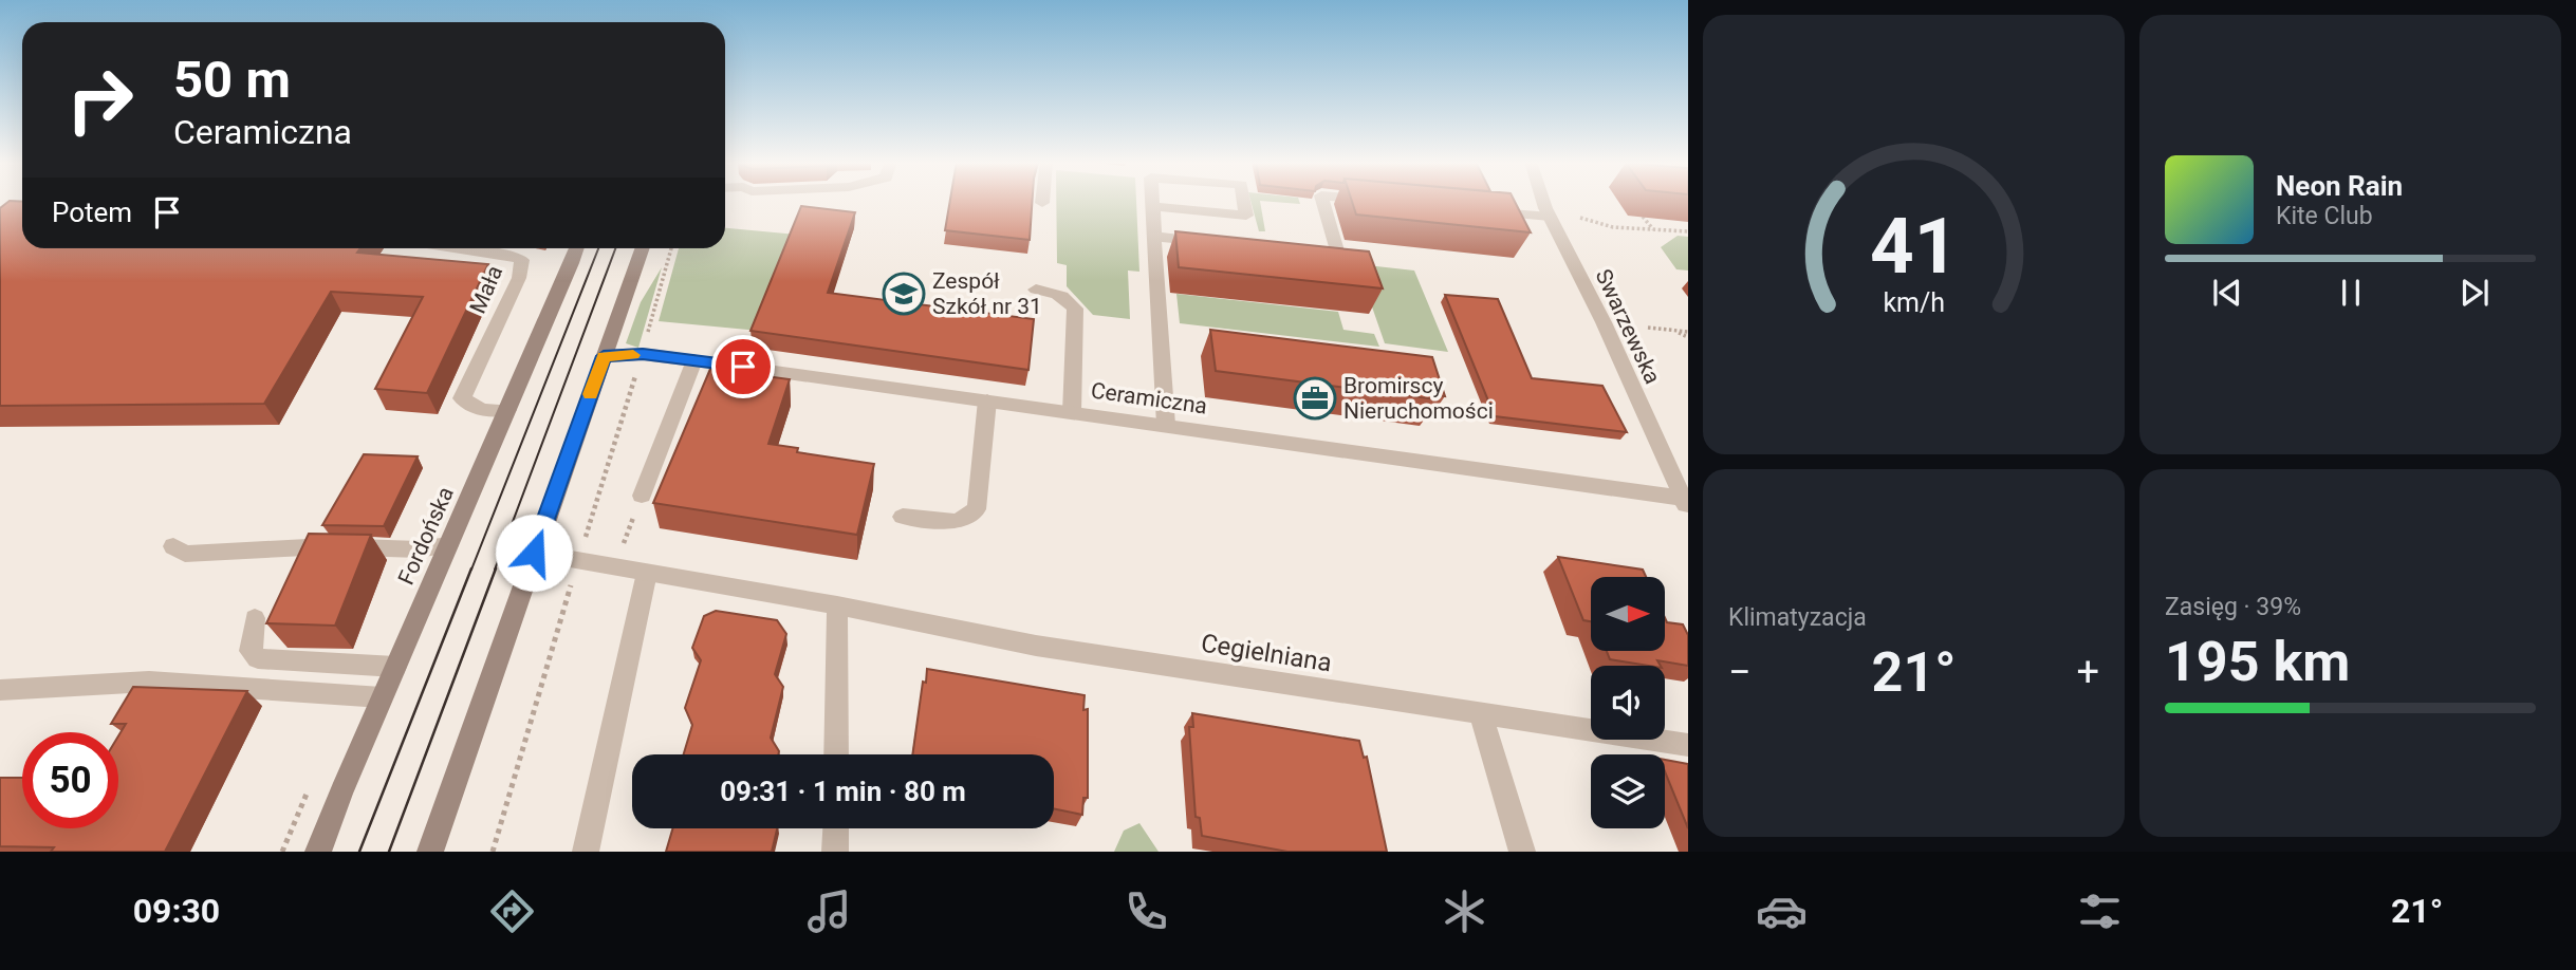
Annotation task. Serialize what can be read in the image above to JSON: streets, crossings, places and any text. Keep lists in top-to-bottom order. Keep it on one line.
{"streets":{"main road":["Fordońska"],"street":["Mała","Swarzewska","Ceramiczna","Cegielniana"]},"crossings":[["Mała","Fordońska"],["Swarzewska","Ceramiczna"]],"places":{"school or university":["Zespół Szkół nr 31"],"office":["Bromirscy Nieruchomości"]},"north":"right","page":{"turn":["50 m","Ceramiczna"],"song":["Neon Rain","Kite Club"],"then":"Potem","tile":["Klimatyzacja",["Zasięg · 39%","195 km"]],"heat":["−","21°","+"],"limit":"50","trip":"09:31 · 1 min · 80 m","tabs":["09:30","21°"],"gauge":["41","km/h"]}}
